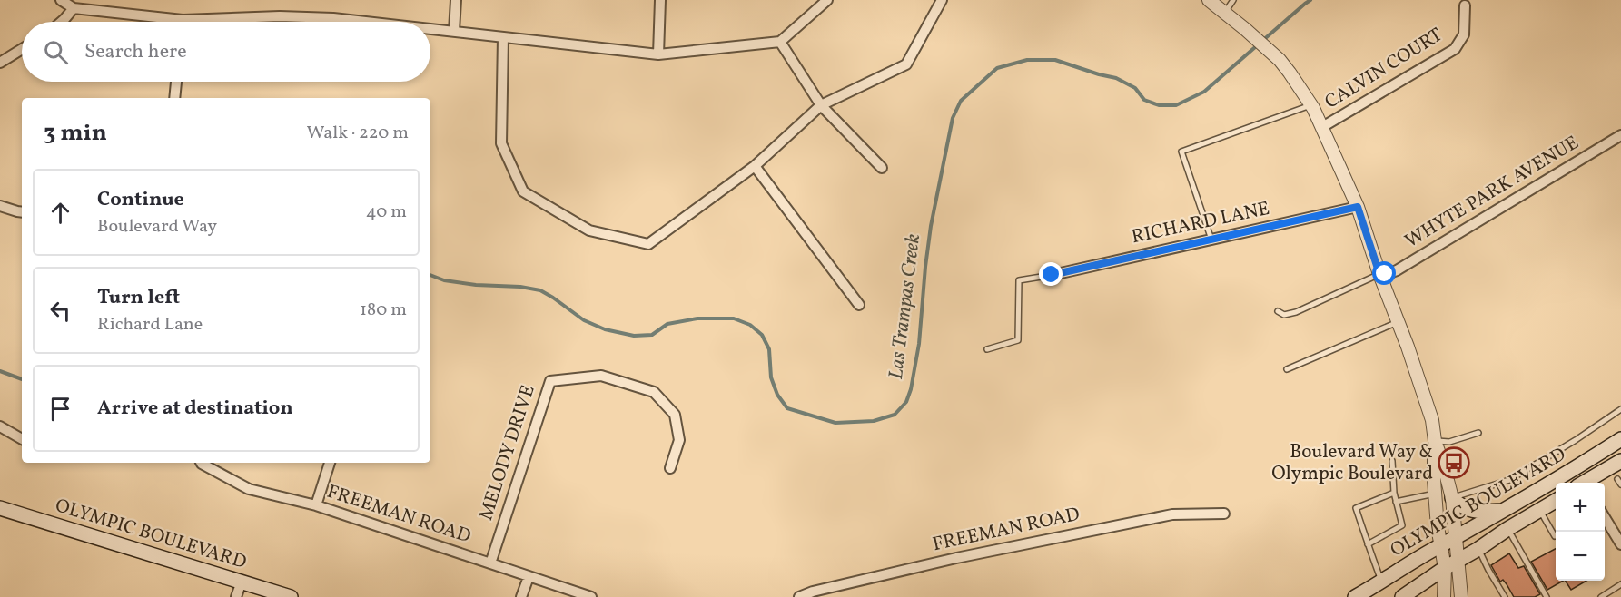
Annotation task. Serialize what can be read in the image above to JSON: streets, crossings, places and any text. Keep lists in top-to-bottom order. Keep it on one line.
{"streets":{"main road":["OLYMPIC BOULEVARD"],"street":["CALVIN COURT","WHYTE PARK AVENUE","RICHARD LANE","MELODY DRIVE","FREEMAN ROAD"]},"crossings":[["MELODY DRIVE","FREEMAN ROAD"]],"water":["Las Trampas Creek"],"places":{"bus stop":["Boulevard Way & Olympic Boulevard"]},"page":{"search":"Search here","heading":["3 min","Walk · 220 m"],"list":[["Continue","Boulevard Way","40 m"],["Turn left","Richard Lane","180 m"],"Arrive at destination"],"map_buttons":["+","−"]}}
